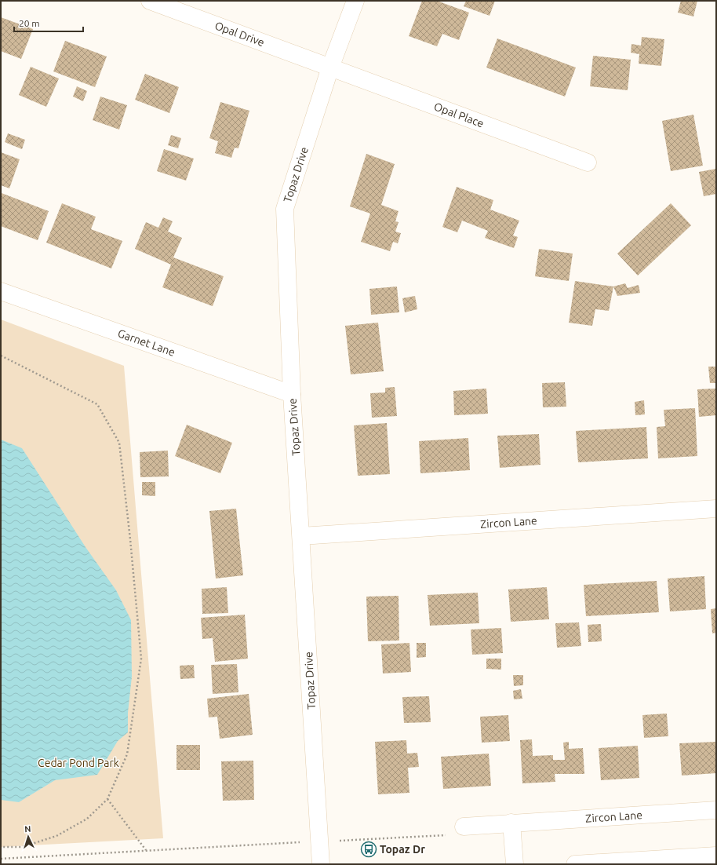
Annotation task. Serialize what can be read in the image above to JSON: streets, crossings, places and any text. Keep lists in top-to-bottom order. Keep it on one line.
{"streets":{"street":["Opal Drive","Opal Place","Topaz Drive","Garnet Lane","Zircon Lane"]},"crossings":[["Opal Drive","Opal Place"],["Opal Drive","Topaz Drive"],["Opal Place","Topaz Drive"],["Topaz Drive","Garnet Lane"],["Topaz Drive","Zircon Lane"]],"parks":["Cedar Pond Park"],"places":{"bus stop":["Topaz Dr"]},"scale_bar":"20 m","north":"top"}
